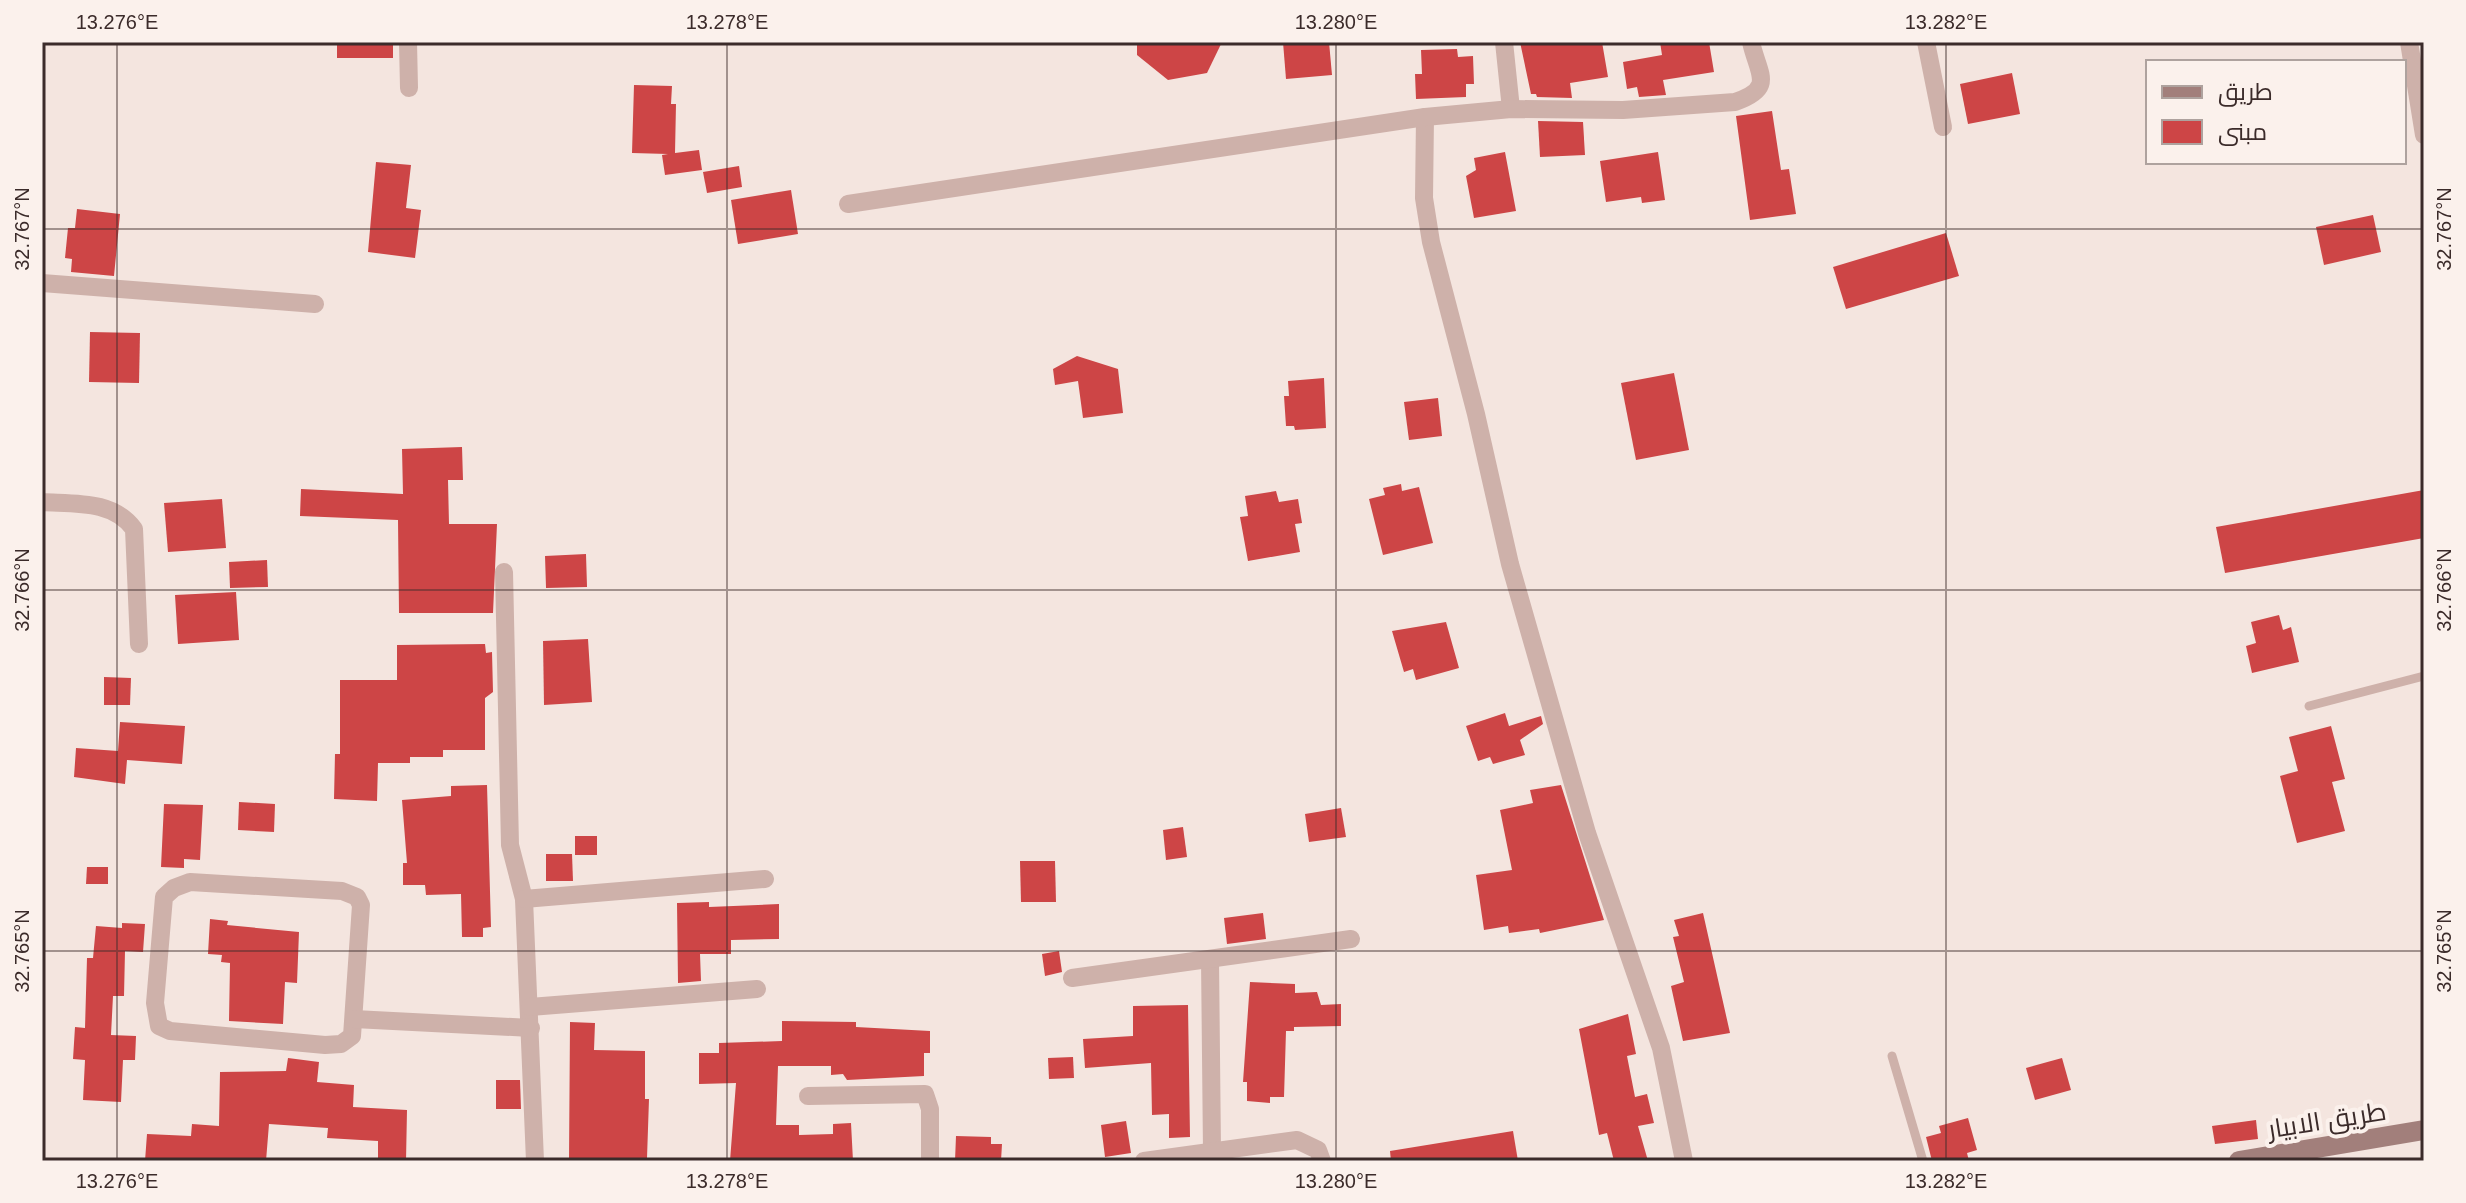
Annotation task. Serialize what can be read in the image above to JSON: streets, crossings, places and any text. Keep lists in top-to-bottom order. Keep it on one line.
{"streets":{"main road":["طريق الابيار"]},"legend":["طريق","مبنى"],"coordinates":["13.276°E","13.278°E","13.280°E","13.282°E","32.767°N","32.766°N","32.765°N"]}
